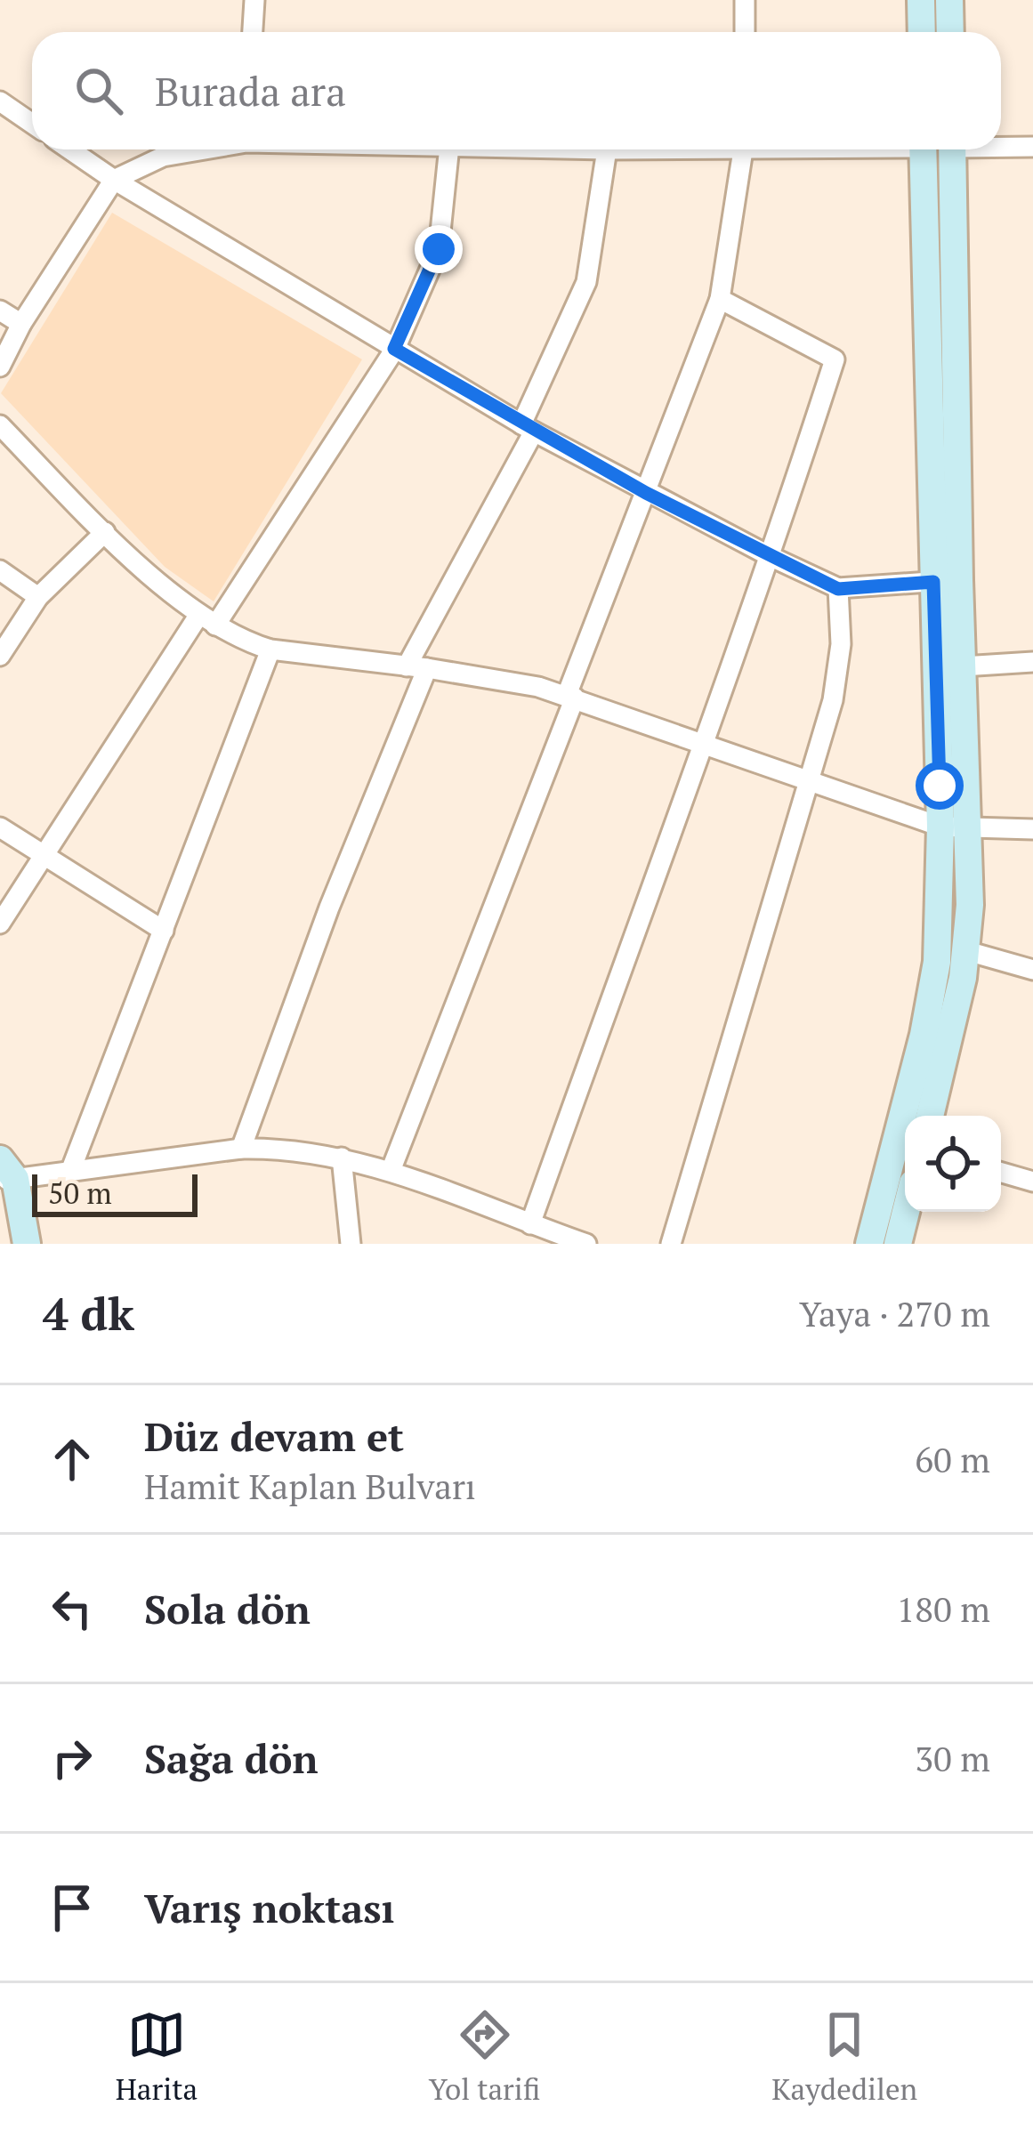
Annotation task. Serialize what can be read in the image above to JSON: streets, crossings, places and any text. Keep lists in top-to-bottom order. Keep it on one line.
{"scale_bar":"50 m","page":{"search":"Burada ara","scale":"50 m","heading":["4 dk","Yaya · 270 m"],"list":[["Düz devam et","Hamit Kaplan Bulvarı","60 m"],["Sola dön","180 m"],["Sağa dön","30 m"],"Varış noktası"],"nav":["Harita","Yol tarifi","Kaydedilen"]}}
